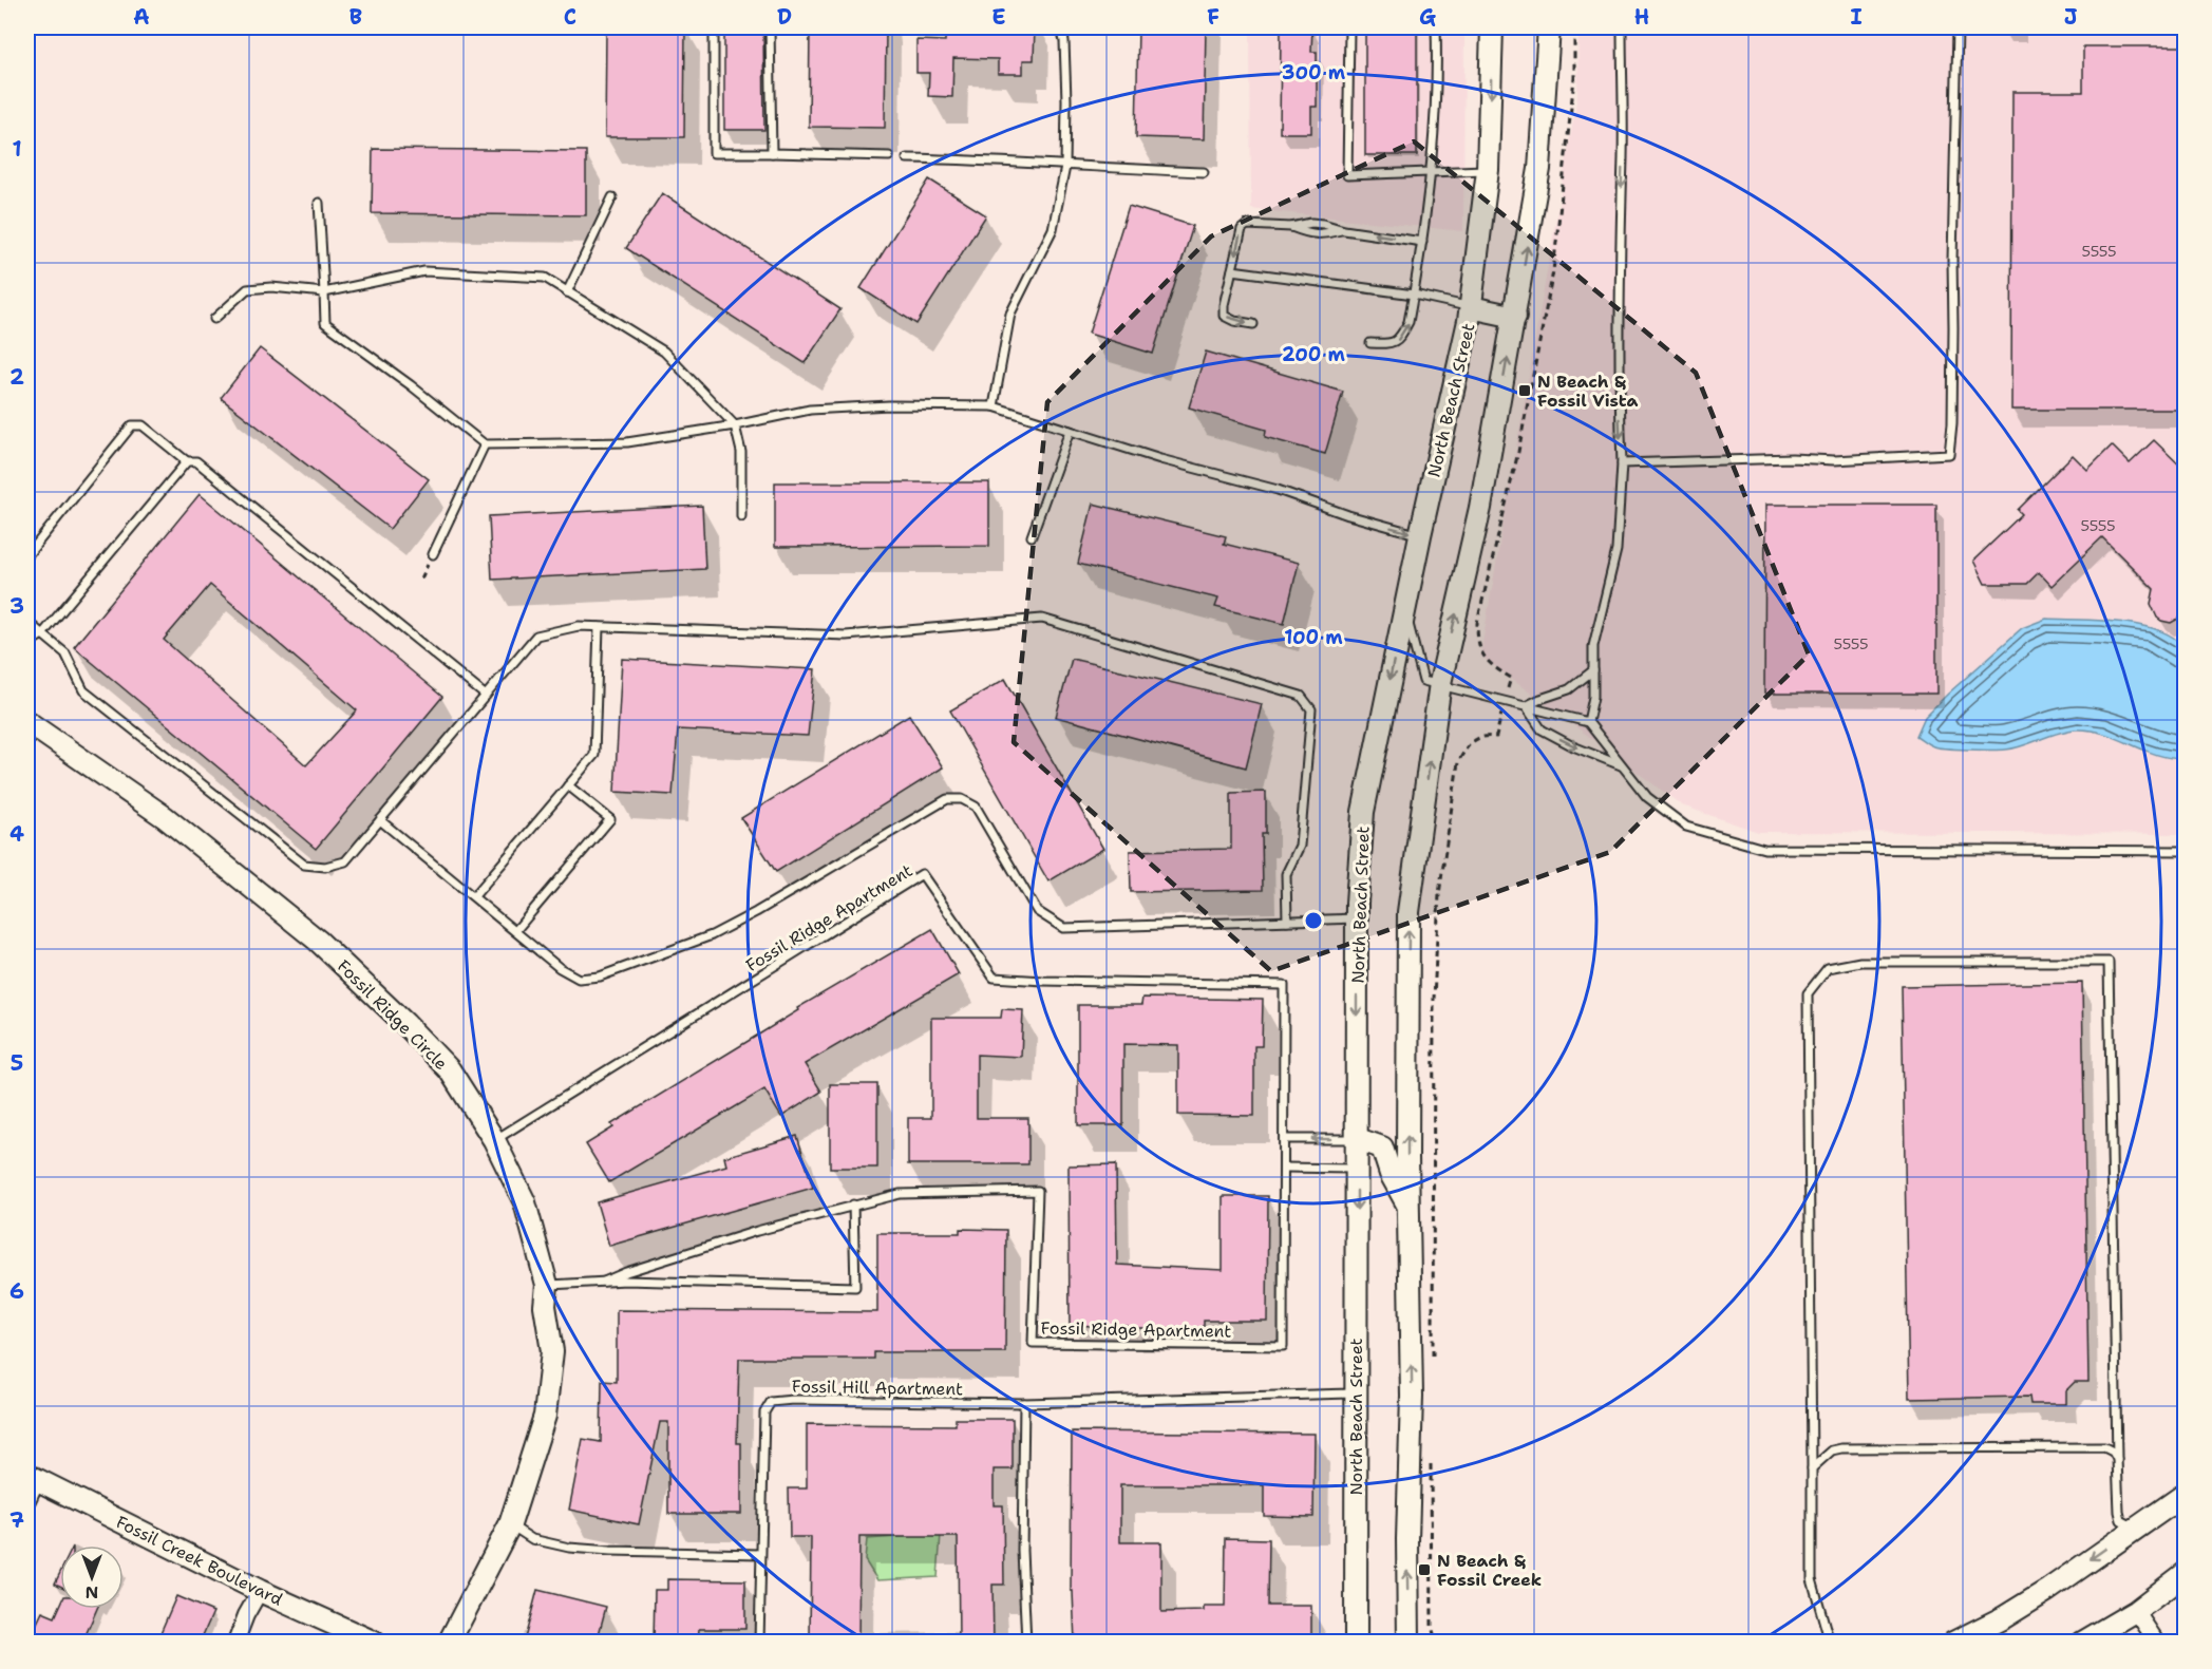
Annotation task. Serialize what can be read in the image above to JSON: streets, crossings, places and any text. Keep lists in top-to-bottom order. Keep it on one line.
{"streets":{"main road":["North Beach Street","Fossil Ridge Circle","Fossil Creek Boulevard"],"lane":["Fossil Ridge Apartment","Fossil Hill Apartment"]},"crossings":[["North Beach Street","Fossil Hill Apartment"],["Fossil Ridge Apartment","Fossil Ridge Circle"]],"places":{"transit":["N Beach & Fossil Vista","N Beach & Fossil Creek"]},"house_numbers":["5555","5555","5555"],"north":"bottom","grid":{"columns":["A","B","C","D","E","F","G","H","I","J"],"rows":["1","2","3","4","5","6","7"]},"rings":["300 m","200 m","100 m"]}
